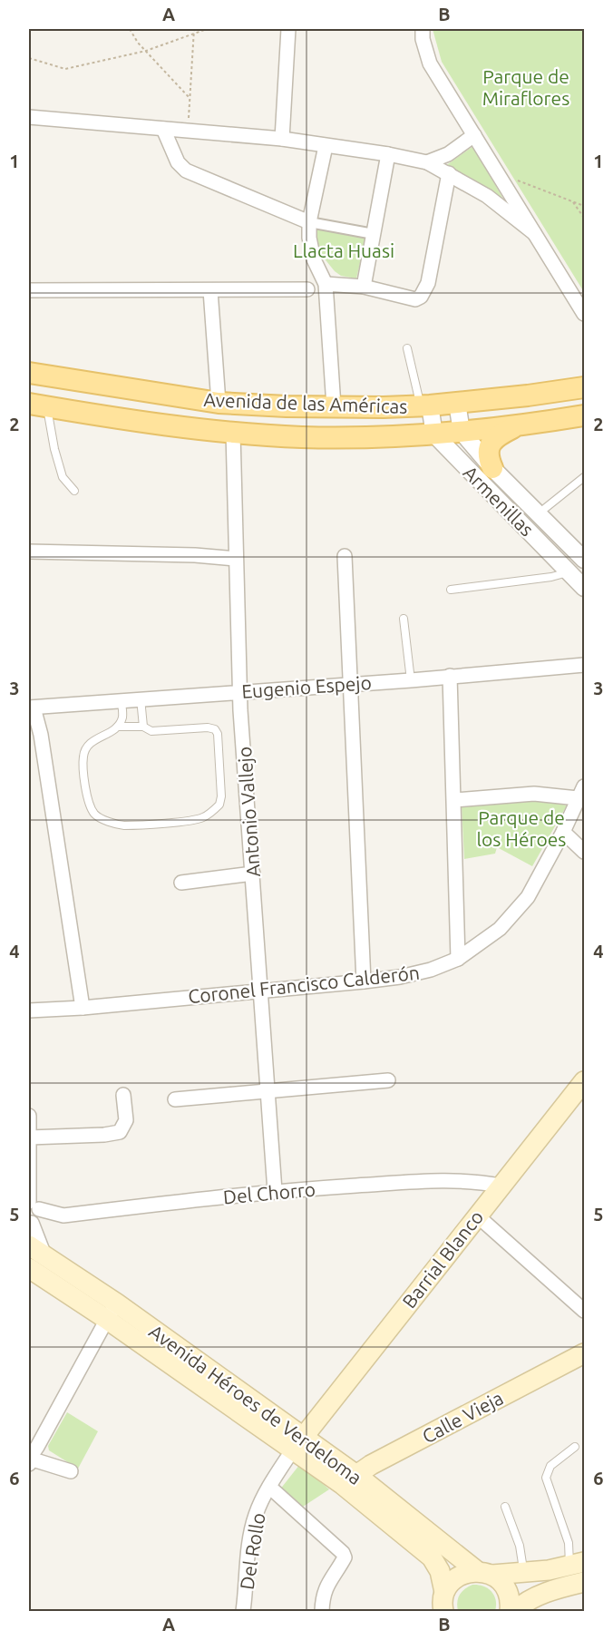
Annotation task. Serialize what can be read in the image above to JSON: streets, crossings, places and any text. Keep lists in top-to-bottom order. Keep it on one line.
{"streets":{"main road":["Avenida de las Américas","Barrial Blanco","Avenida Héroes de Verdeloma","Calle Vieja"],"street":["Armenillas","Eugenio Espejo","Antonio Vallejo","Coronel Francisco Calderón","Del Chorro","Del Rollo"]},"crossings":[["Avenida de las Américas","Armenillas"],["Avenida de las Américas","Antonio Vallejo"],["Eugenio Espejo","Antonio Vallejo"],["Antonio Vallejo","Coronel Francisco Calderón"],["Antonio Vallejo","Del Chorro"],["Del Chorro","Barrial Blanco"],["Barrial Blanco","Avenida Héroes de Verdeloma"],["Barrial Blanco","Del Rollo"],["Avenida Héroes de Verdeloma","Calle Vieja"],["Avenida Héroes de Verdeloma","Del Rollo"]],"parks":["Parque de Miraflores","Llacta Huasi","Parque de los Héroes"],"grid":{"columns":["A","B"],"rows":["1","2","3","4","5","6"]}}
